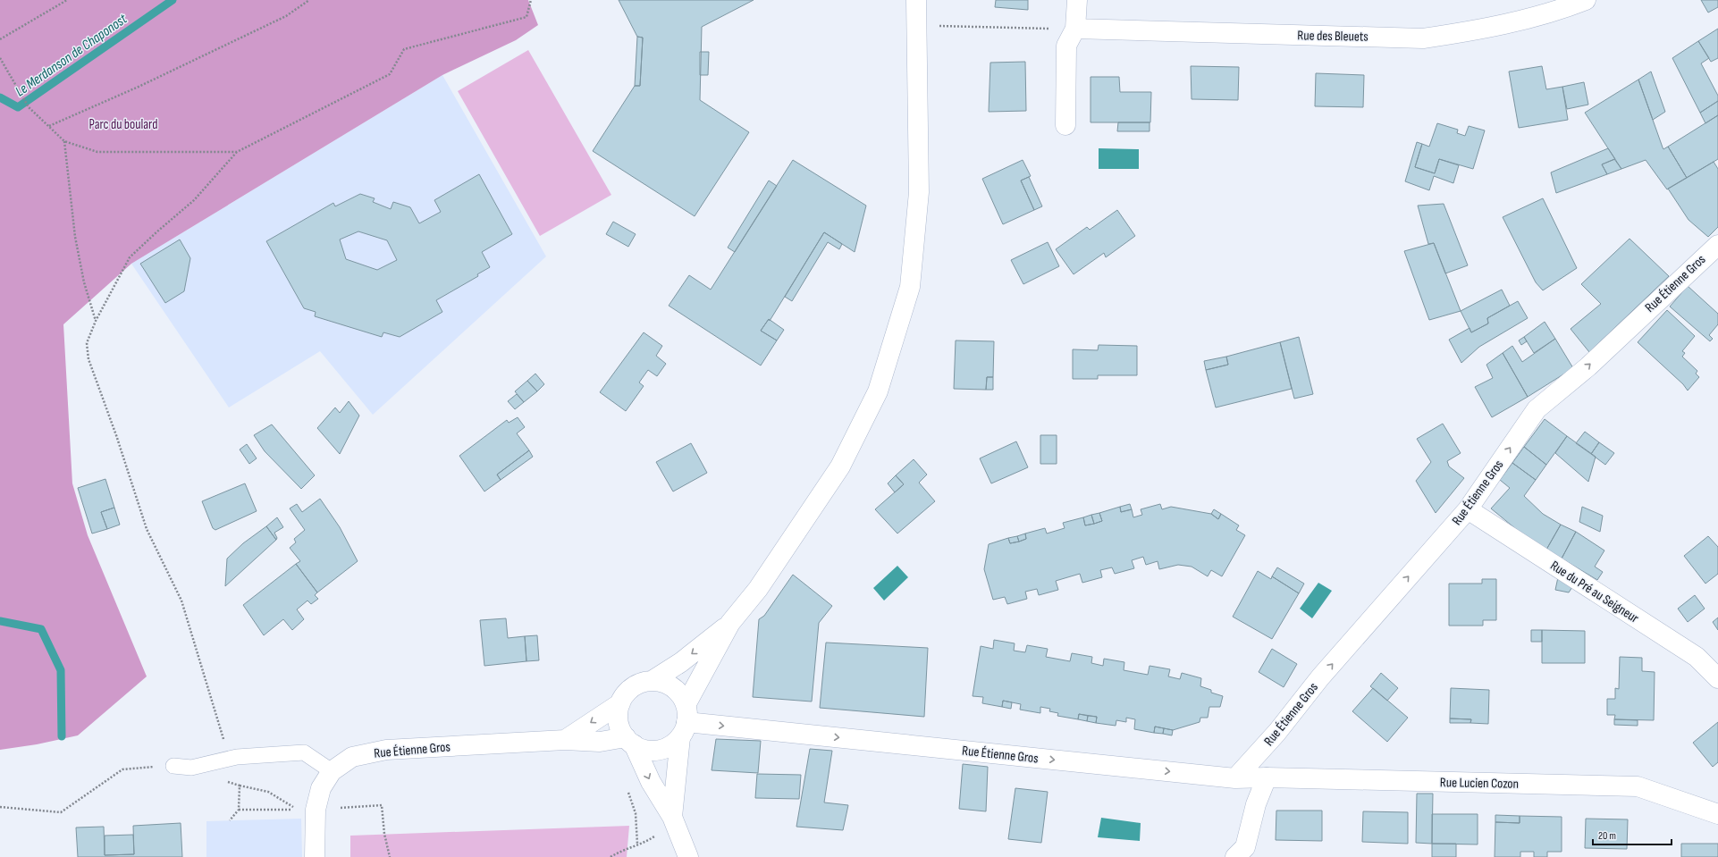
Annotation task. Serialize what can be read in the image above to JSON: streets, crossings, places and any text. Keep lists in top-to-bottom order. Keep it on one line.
{"streets":{"street":["Rue des Bleuets","Rue Étienne Gros","Rue du Pré au Seigneur","Rue Lucien Cozon"]},"crossings":[["Rue Étienne Gros","Rue du Pré au Seigneur"],["Rue Étienne Gros","Rue Lucien Cozon"]],"one_way":["Rue Étienne Gros"],"water":["Le Merdanson de Chaponost"],"parks":["Parc du boulard"],"scale_bar":"20 m"}
